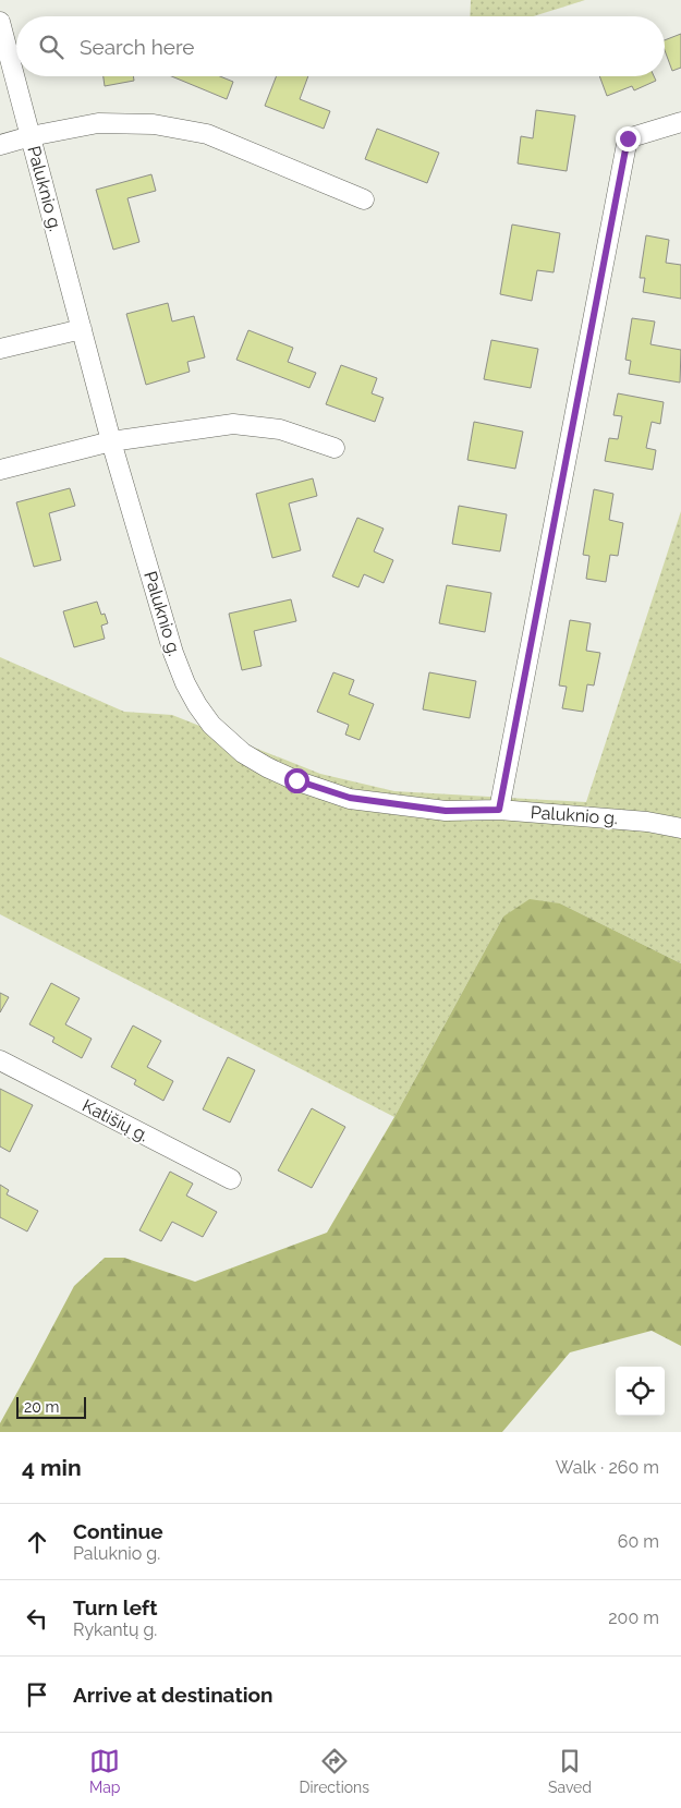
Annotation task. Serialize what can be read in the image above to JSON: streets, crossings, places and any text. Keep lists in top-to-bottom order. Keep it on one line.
{"streets":{"street":["Paluknio g.","Katišių g."]},"scale_bar":"20 m","page":{"search":"Search here","scale":"20 m","heading":["4 min","Walk · 260 m"],"list":[["Continue","Paluknio g.","60 m"],["Turn left","Rykantų g.","200 m"],"Arrive at destination"],"nav":["Map","Directions","Saved"]}}
